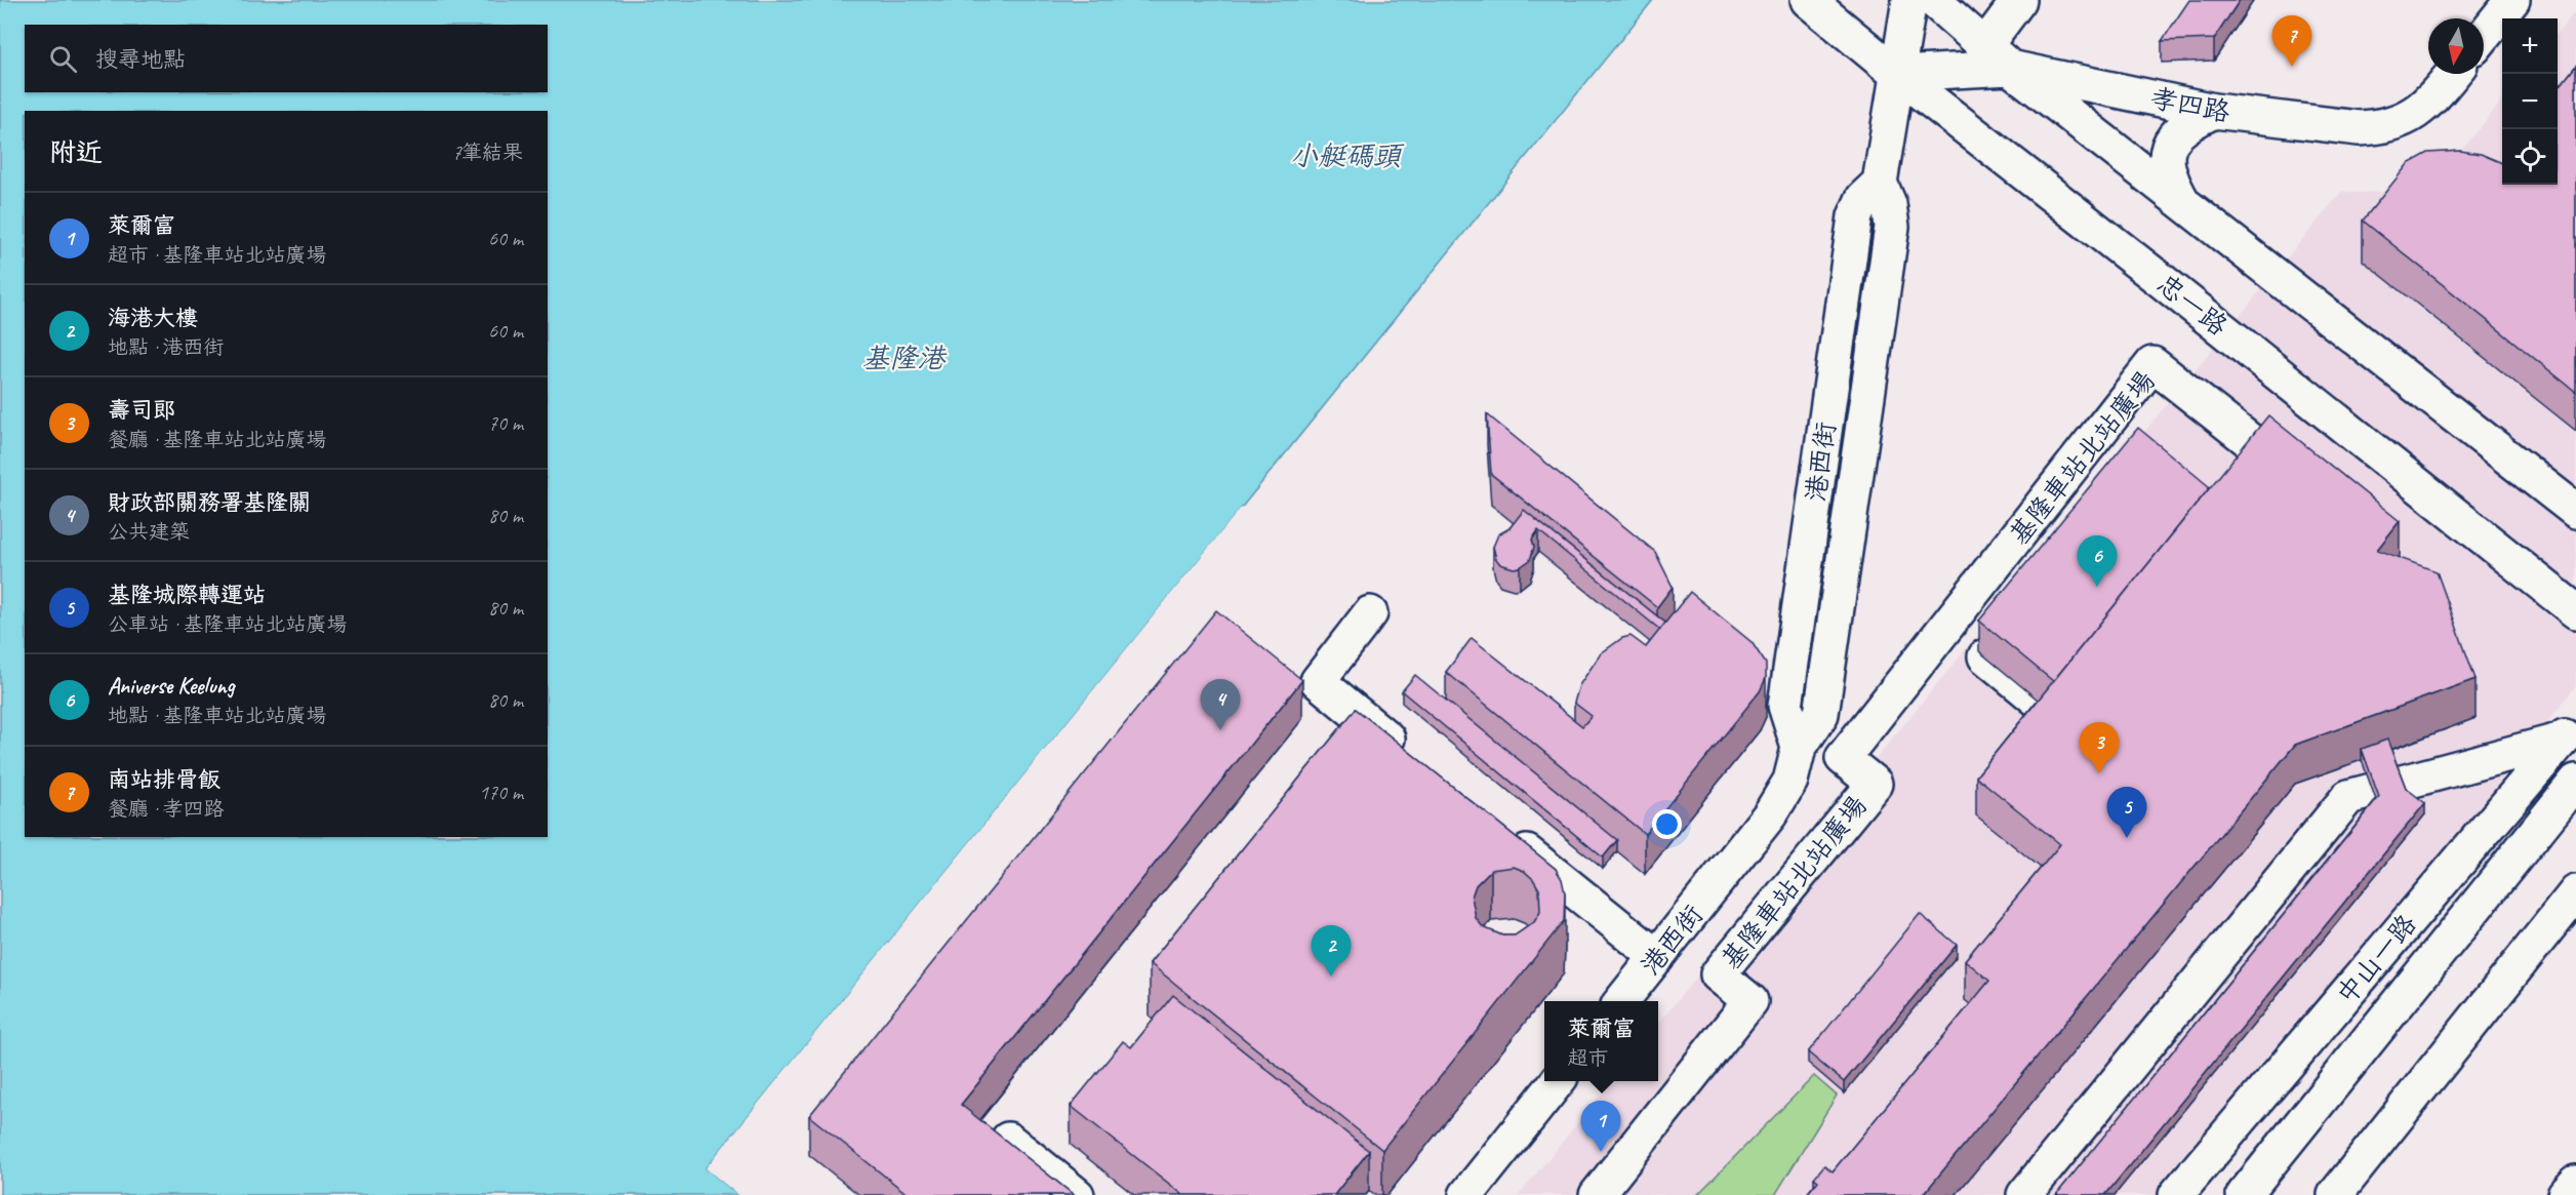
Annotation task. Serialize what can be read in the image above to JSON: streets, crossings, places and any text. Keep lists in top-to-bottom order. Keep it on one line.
{"streets":{"main road":["孝四路","忠一路","基隆車站北站廣場","港西街","中山一路"]},"crossings":[["孝四路","忠一路"],["孝四路","港西街"],["忠一路","港西街"]],"water":["小艇碼頭","基隆港"],"north":"bottom","page":{"pins":["7","6","4","3","5","2","1"],"map_buttons":["+","−"],"search":"搜尋地點","heading":["附近","7筆結果"],"list":[{"mark":"1","name":"萊爾富","note":"超市 · 基隆車站北站廣場","value":"60 m"},{"mark":"2","name":"海港大樓","note":"地點 · 港西街","value":"60 m"},{"mark":"3","name":"壽司郎","note":"餐廳 · 基隆車站北站廣場","value":"70 m"},{"mark":"4","name":"財政部關務署基隆關","note":"公共建築","value":"80 m"},{"mark":"5","name":"基隆城際轉運站","note":"公車站 · 基隆車站北站廣場","value":"80 m"},{"mark":"6","name":"Aniverse Keelung","note":"地點 · 基隆車站北站廣場","value":"80 m"},{"mark":"7","name":"南站排骨飯","note":"餐廳 · 孝四路","value":"170 m"}],"popup":["萊爾富","超市"]}}
